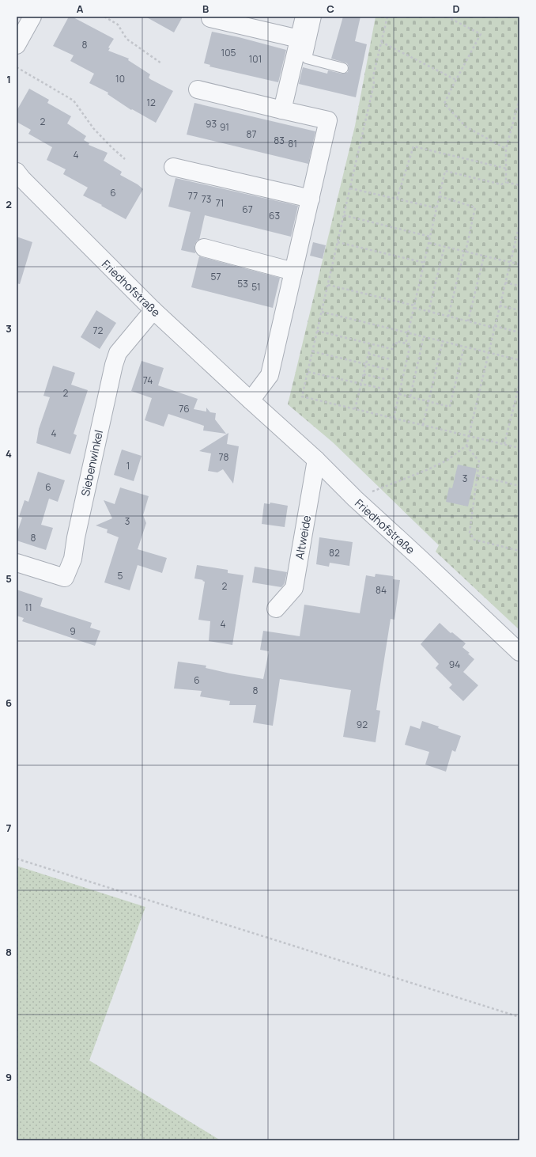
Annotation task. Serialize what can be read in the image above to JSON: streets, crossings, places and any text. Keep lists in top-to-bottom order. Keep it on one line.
{"streets":{"street":["Friedhofstraße","Siebenwinkel","Altweide"]},"crossings":[["Friedhofstraße","Siebenwinkel"],["Friedhofstraße","Altweide"]],"house_numbers":["8","105","101","10","12","2","93","91","87","83","81","4","6","77","73","71","67","63","57","53","51","72","74","2","76","4","78","1","3","6","3","8","82","5","2","84","11","4","9","94","6","8","92"],"grid":{"columns":["A","B","C","D"],"rows":["1","2","3","4","5","6","7","8","9"]}}
